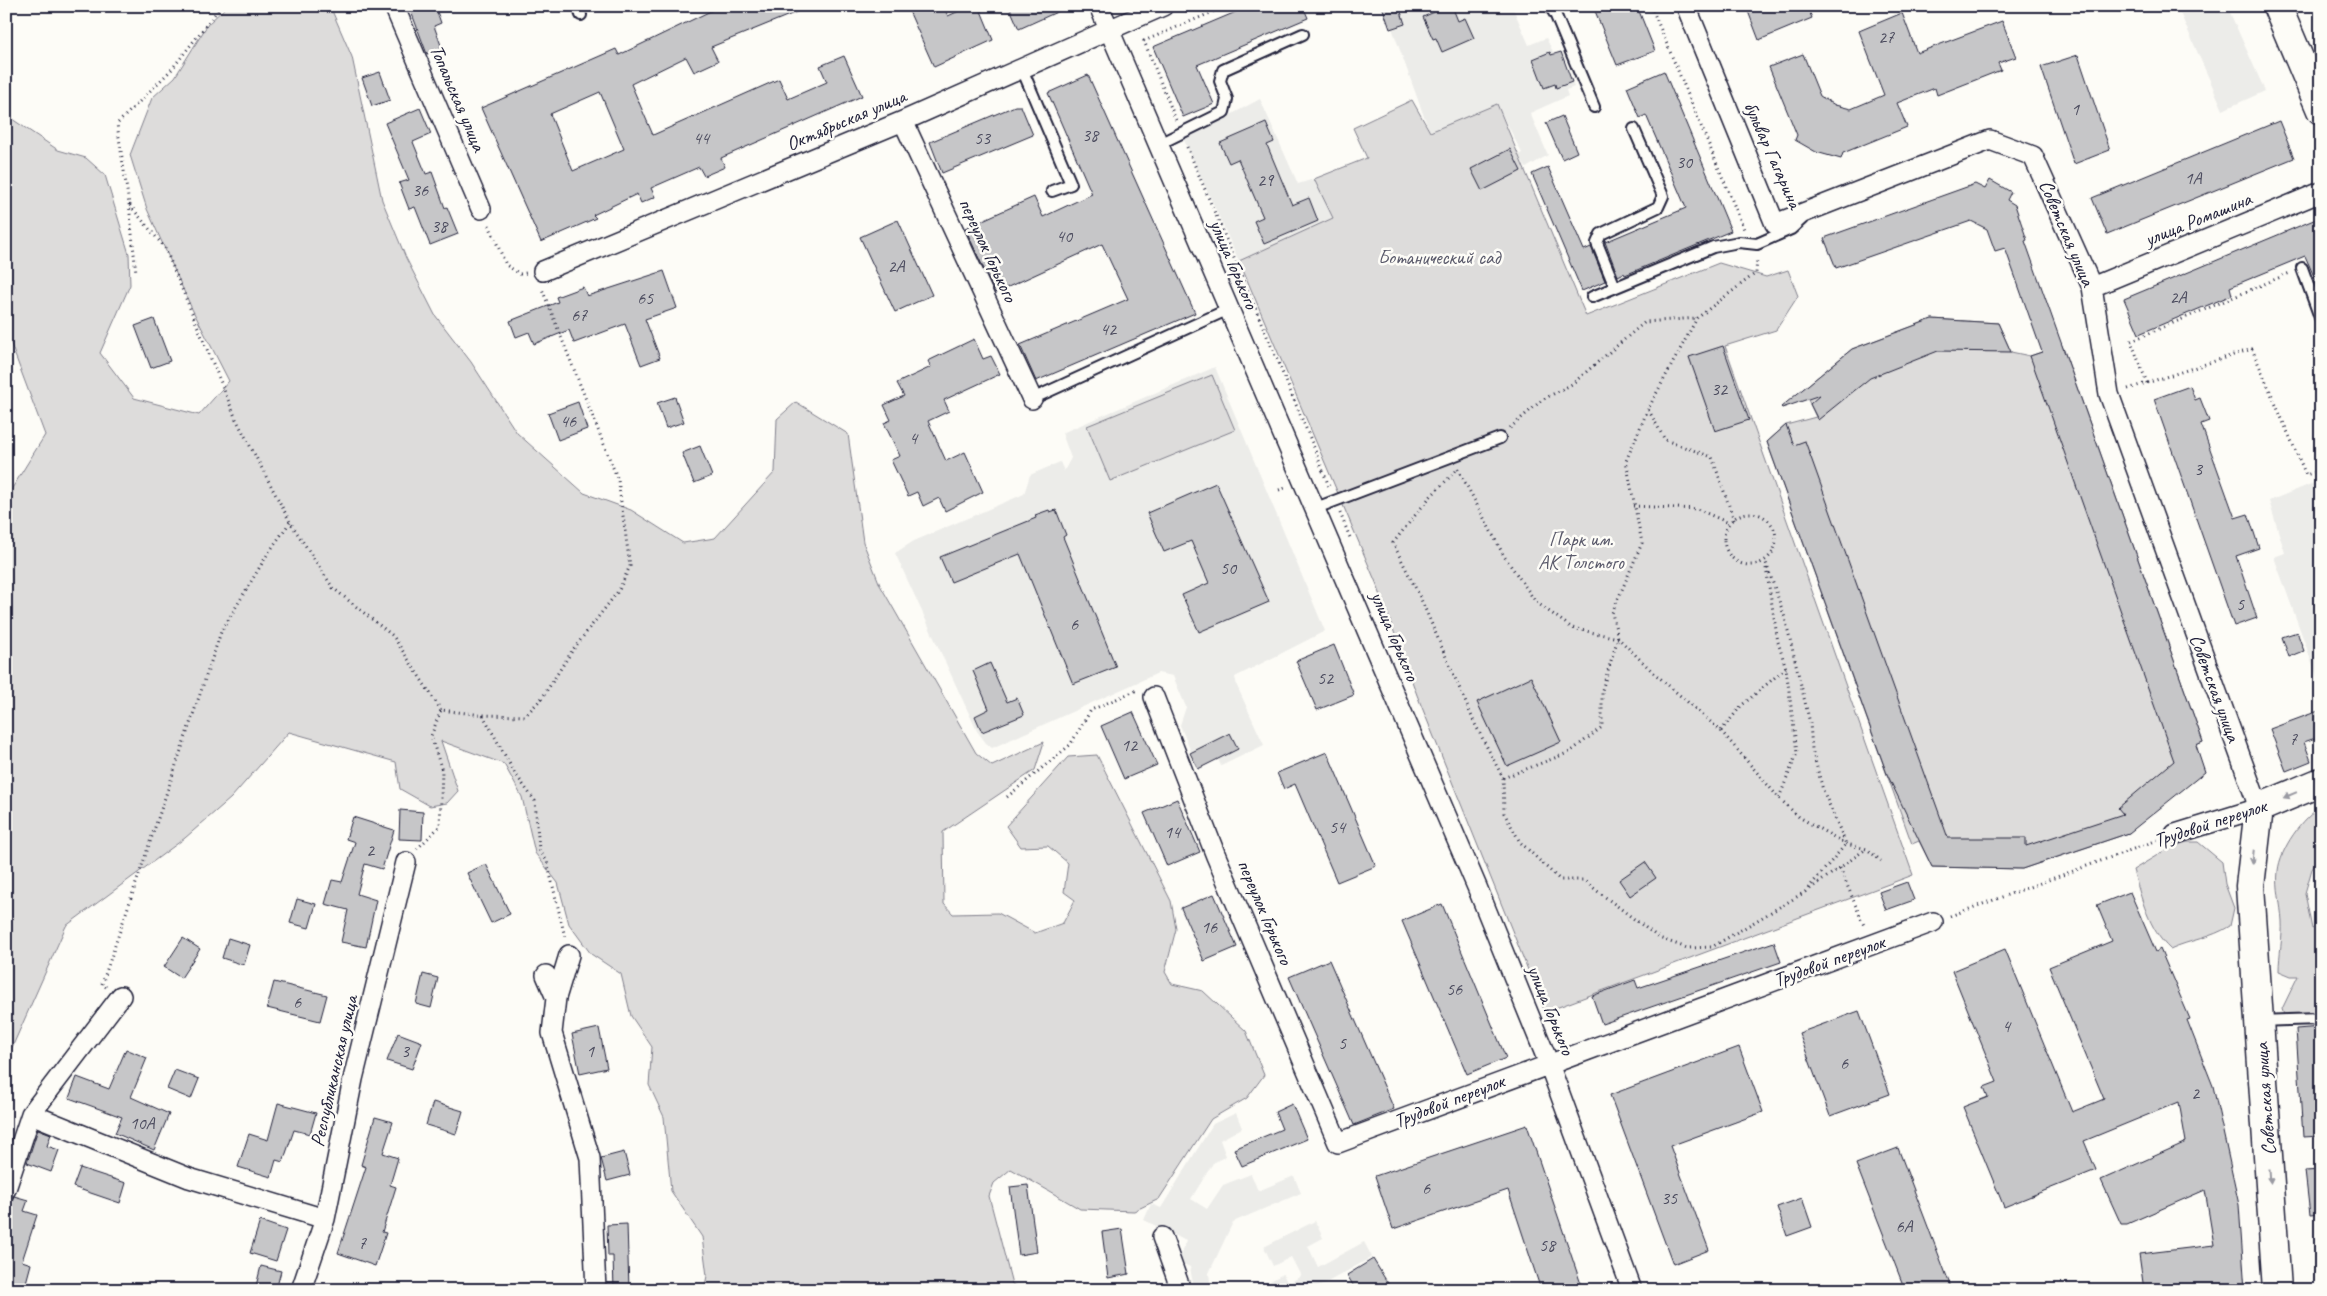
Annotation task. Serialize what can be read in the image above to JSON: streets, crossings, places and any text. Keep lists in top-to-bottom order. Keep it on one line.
{"streets":{"main road":["Советская улица","Трудовой переулок"],"street":["Топальская улица","Октябрьская улица","бульвар Гагарина","улица Ромашина","переулок Горького","улица Горького","Республиканская улица"]},"crossings":[["Октябрьская улица","переулок Горького"],["Октябрьская улица","улица Горького"],["бульвар Гагарина","Советская улица"],["улица Ромашина","Советская улица"],["Советская улица","Трудовой переулок"],["переулок Горького","Трудовой переулок"],["улица Горького","Трудовой переулок"]],"one_way":["Советская улица"],"parks":["Ботанический сад","Парк им. АК Толстого"],"house_numbers":["27","1","38","44","53","30","1А","29","36","38","40","2А","2А","65","67","42","32","46","4","3","50","5","6","52","7","12","54","14","2","16","56","6","4","5","3","1","6","2","10А","6","35","6А","7","58"]}
